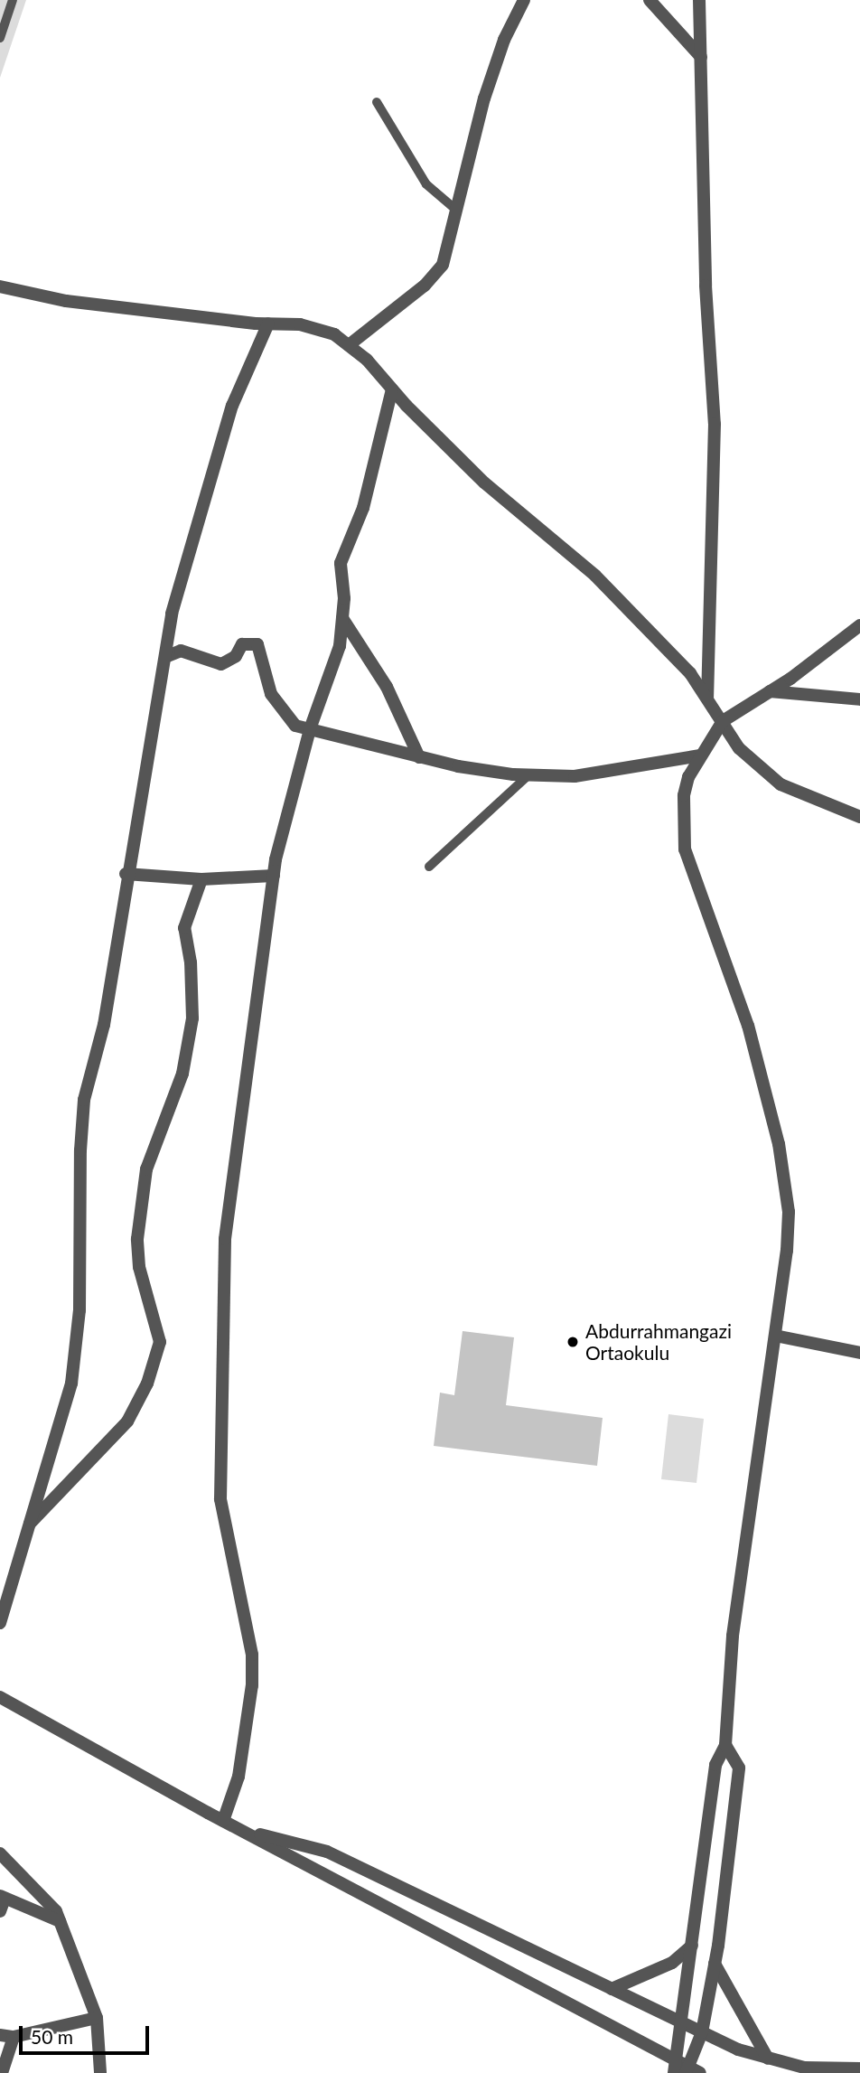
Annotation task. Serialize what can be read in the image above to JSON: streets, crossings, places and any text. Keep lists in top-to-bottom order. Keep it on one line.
{"places":["Abdurrahmangazi Ortaokulu"],"scale_bar":"50 m"}
